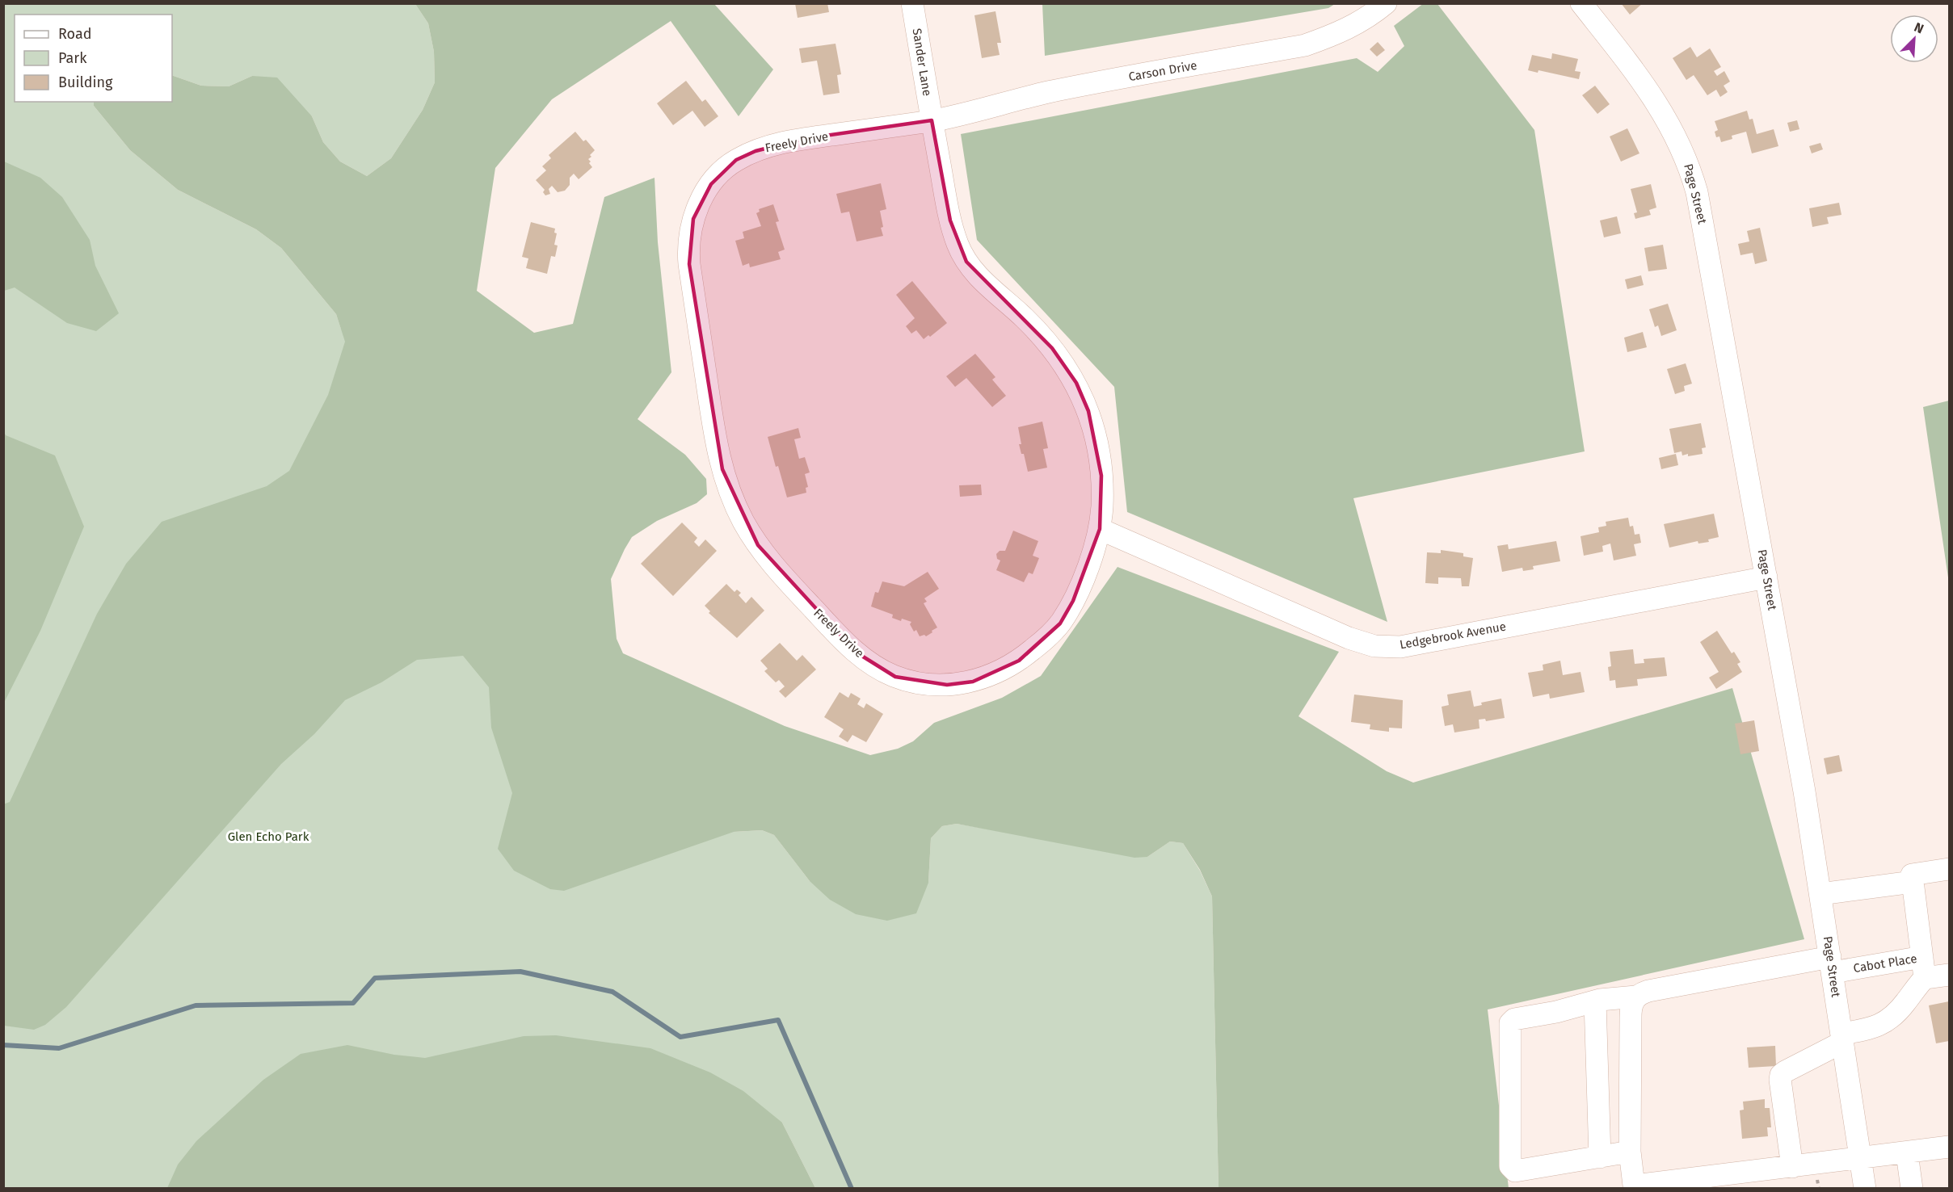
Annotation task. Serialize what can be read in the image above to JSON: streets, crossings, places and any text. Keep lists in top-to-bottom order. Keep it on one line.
{"streets":{"street":["Sander Lane","Carson Drive","Freely Drive","Page Street","Ledgebrook Avenue","Cabot Place"]},"crossings":[["Sander Lane","Carson Drive"],["Sander Lane","Freely Drive"],["Carson Drive","Freely Drive"],["Freely Drive","Ledgebrook Avenue"],["Page Street","Ledgebrook Avenue"],["Page Street","Cabot Place"]],"parks":["Glen Echo Park"],"legend":["Road","Park","Building"],"north":"top right"}
